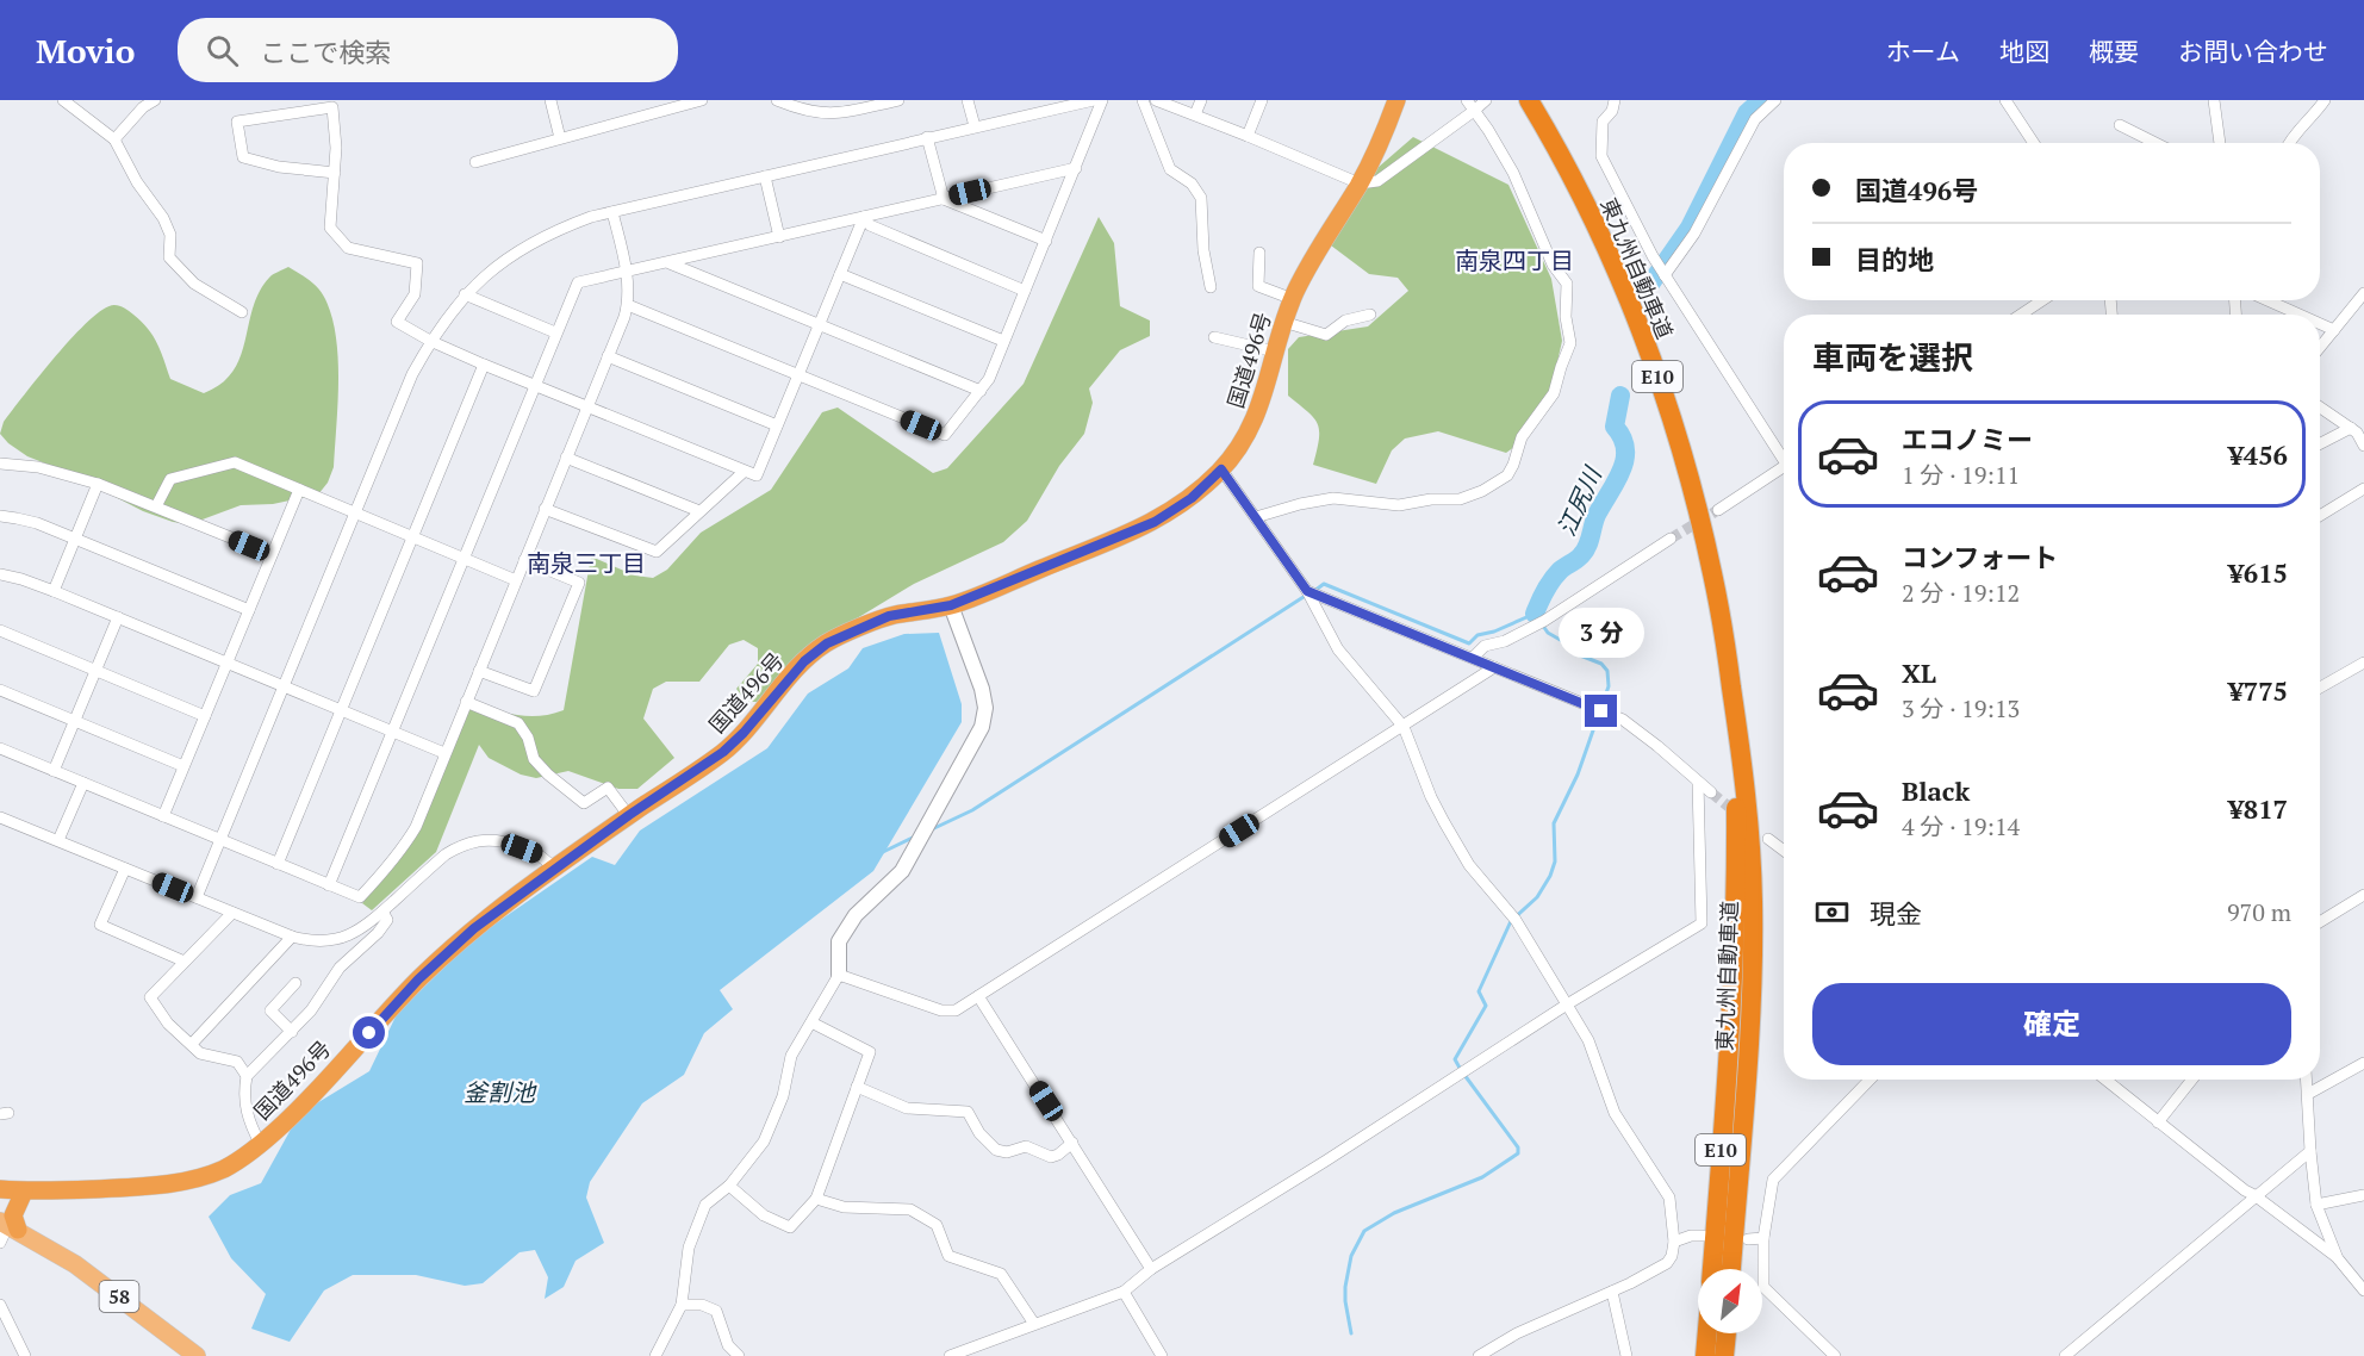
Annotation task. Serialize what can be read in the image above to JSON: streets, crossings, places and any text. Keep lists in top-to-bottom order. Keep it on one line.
{"streets":{"highway":["東九州自動車道","国道496号","E10"],"main road":["58"]},"districts":["南泉四丁目","南泉三丁目"],"water":["江尻川","釜割池"],"north":"top right","page":{"header":"Movio","search":"ここで検索","nav":["ホーム","地図","概要","お問い合わせ"],"banner":["国道496号","目的地"],"heading":"車両を選択","list":[{"name":"エコノミー","note":"1 分 · 19:11","value":"¥456"},{"name":"コンフォート","note":"2 分 · 19:12","value":"¥615"},{"name":"XL","note":"3 分 · 19:13","value":"¥775"},{"name":"Black","note":"4 分 · 19:14","value":"¥817"}],"bubble":"3 分","pay":["現金","970 m"],"buttons":"確定"}}
